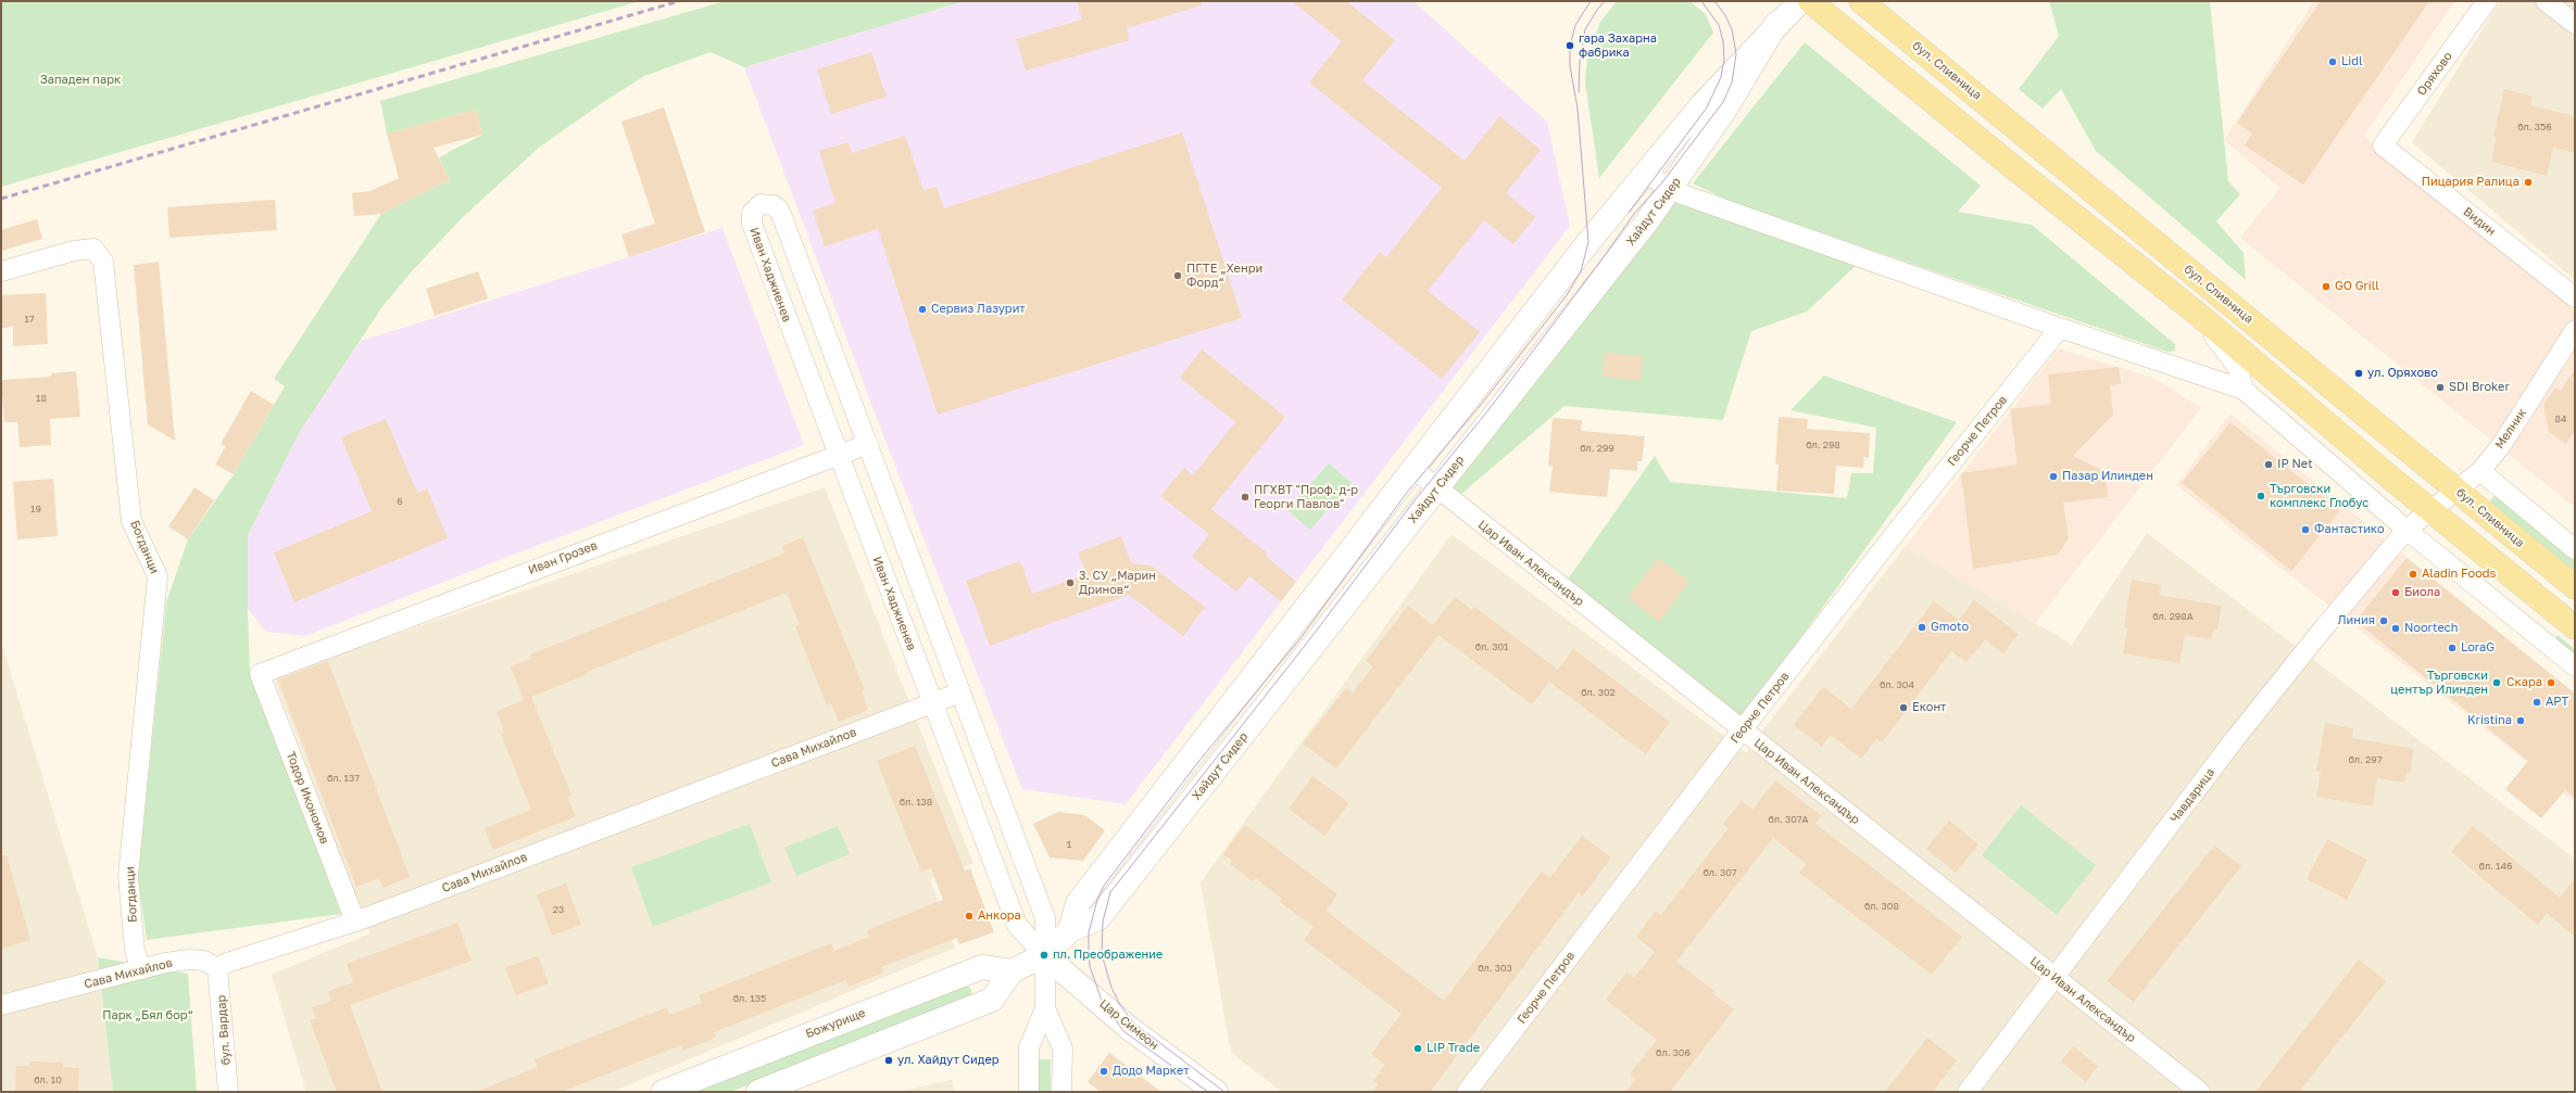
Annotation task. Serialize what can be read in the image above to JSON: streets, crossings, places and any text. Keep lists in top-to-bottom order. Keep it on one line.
{"streets":{"main road":["бул. Сливница"],"street":["Оряхово","Хайдут Сидер","Видин","Иван Хаджиенев","Мелник","Георче Петров","Богданци","Иван Грозев","Цар Иван Александър","Сава Михайлов","Чавдарица","Тодор Икономов","Божурище","Цар Симеон","бул. Вардар"]},"crossings":[["бул. Сливница","Мелник"],["Оряхово","Видин"],["Хайдут Сидер","Иван Хаджиенев"],["Хайдут Сидер","Цар Иван Александър"],["Хайдут Сидер","Цар Симеон"],["Иван Хаджиенев","Иван Грозев"],["Иван Хаджиенев","Сава Михайлов"],["Иван Хаджиенев","Цар Симеон"],["Мелник","Чавдарица"],["Георче Петров","Цар Иван Александър"],["Богданци","Сава Михайлов"],["Иван Грозев","Тодор Икономов"],["Цар Иван Александър","Чавдарица"],["Сава Михайлов","Тодор Икономов"],["Сава Михайлов","бул. Вардар"]],"parks":["Западен парк","Парк „Бял бор“"],"places":["гара Захарна фабрика","Lidl","Пицария Ралица","ПГТЕ „Хенри Форд“","GO Grill","Сервиз Лазурит","ул. Оряхово","SDI Broker","IP Net","Пазар Илинден","Търговски комплекс Глобус","ПГХВТ \"Проф. д-р Георги Павлов\"","Фантастико","Aladin Foods","3. СУ „Марин Дринов“","Биола","Линия","Gmoto","Noortech","LoraG","Търговски център Илинден","Скара","АРТ","Еконт","Kristina","Анкора","пл. Преображение","LIP Trade","ул. Хайдут Сидер","Додо Маркет"],"house_numbers":["бл. 356","17","18","84","бл. 298","бл. 299","6","19","бл. 298А","бл. 301","бл. 304","бл. 302","бл. 297","бл. 137","бл. 138","бл. 307А","1","бл. 146","бл. 307","бл. 308","23","бл. 303","бл. 135","бл. 306","бл. 10"]}
